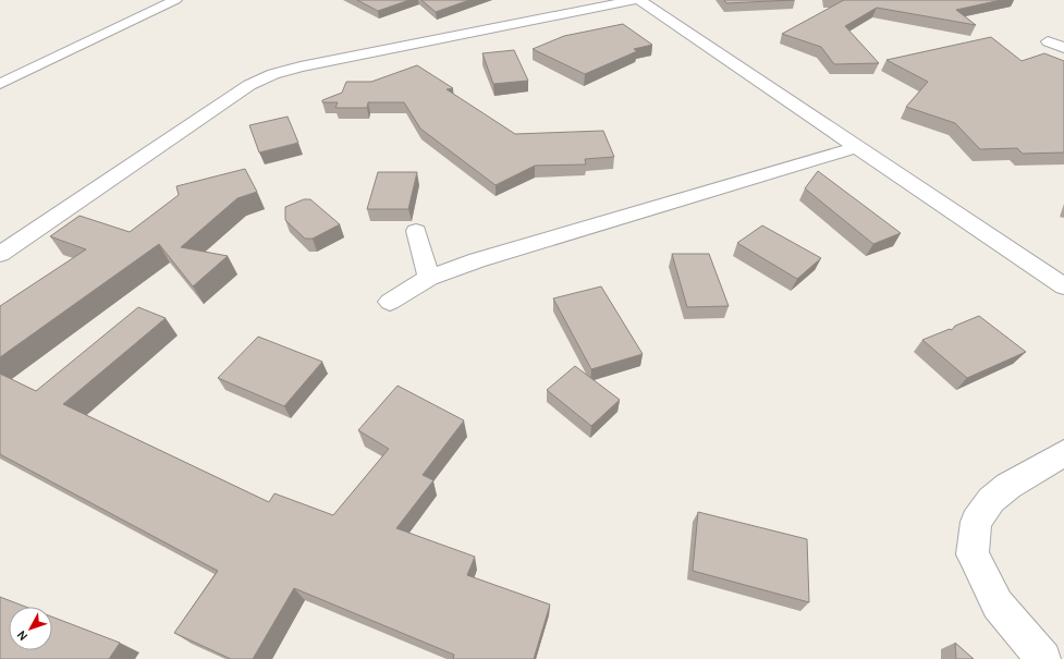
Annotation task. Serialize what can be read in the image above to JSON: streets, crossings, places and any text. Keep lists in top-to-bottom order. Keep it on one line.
{"north":"bottom left"}
